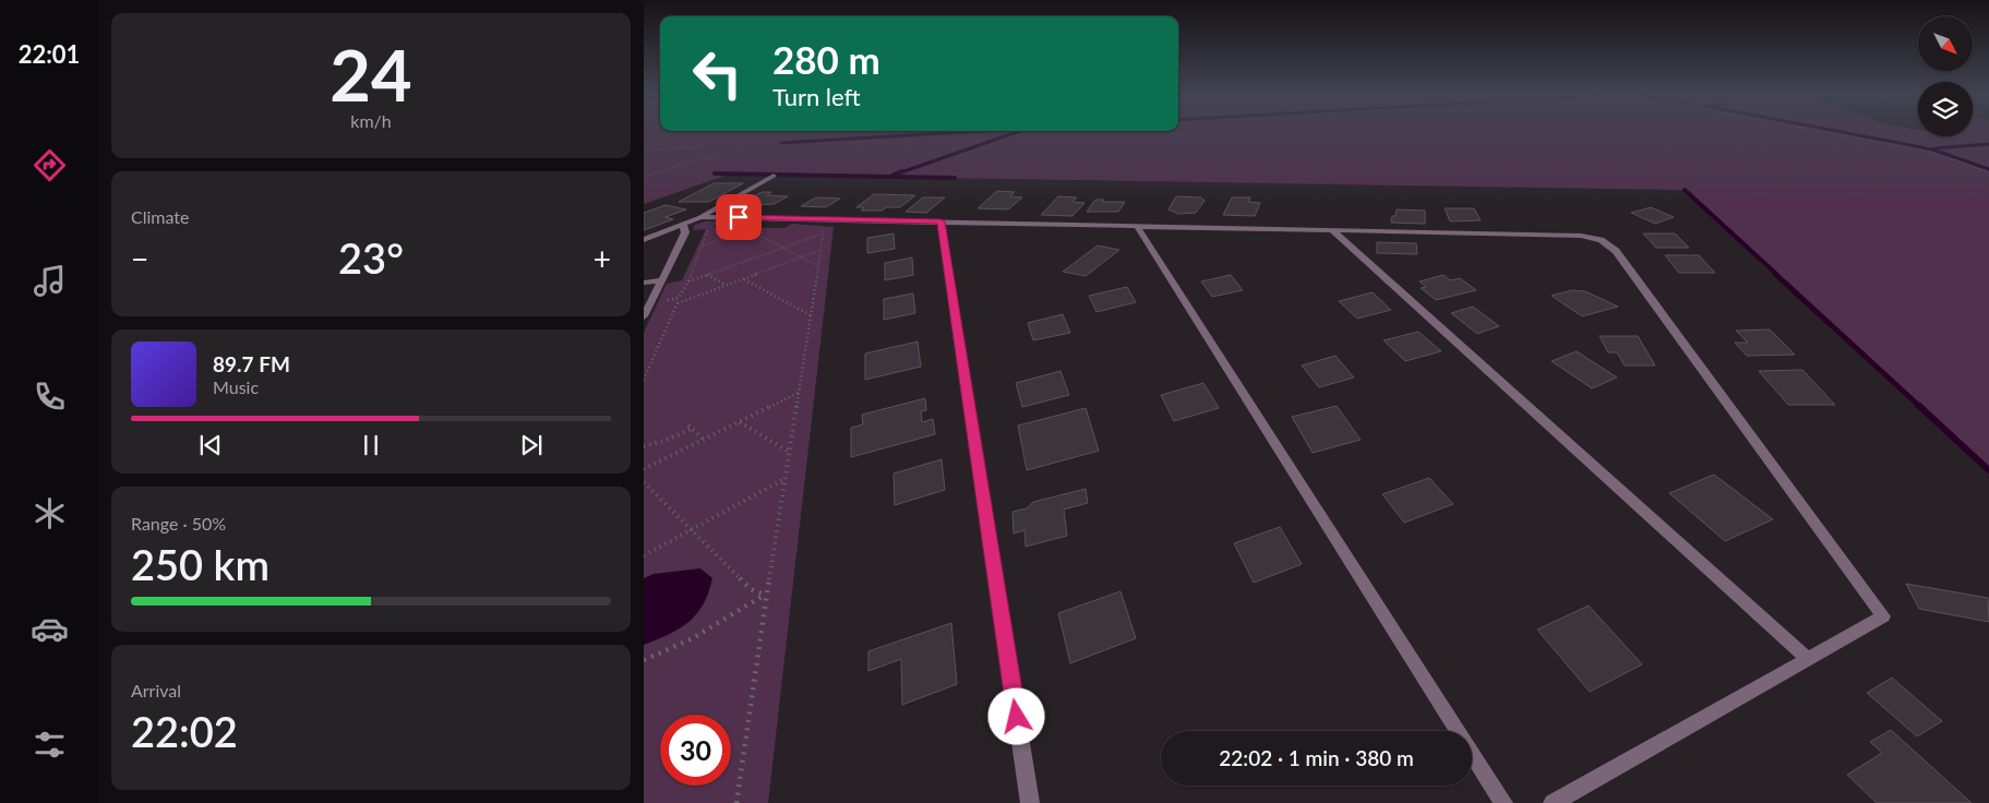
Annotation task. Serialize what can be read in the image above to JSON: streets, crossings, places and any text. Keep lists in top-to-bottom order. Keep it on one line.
{"north":"bottom right","page":{"tabs":"22:01","tile":[["24","km/h"],"Climate",["Range · 50%","250 km"],["Arrival","22:02"]],"turn":["280 m","Turn left"],"heat":["−","23°","+"],"song":["89.7 FM","Music"],"limit":"30","trip":"22:02 · 1 min · 380 m"}}
